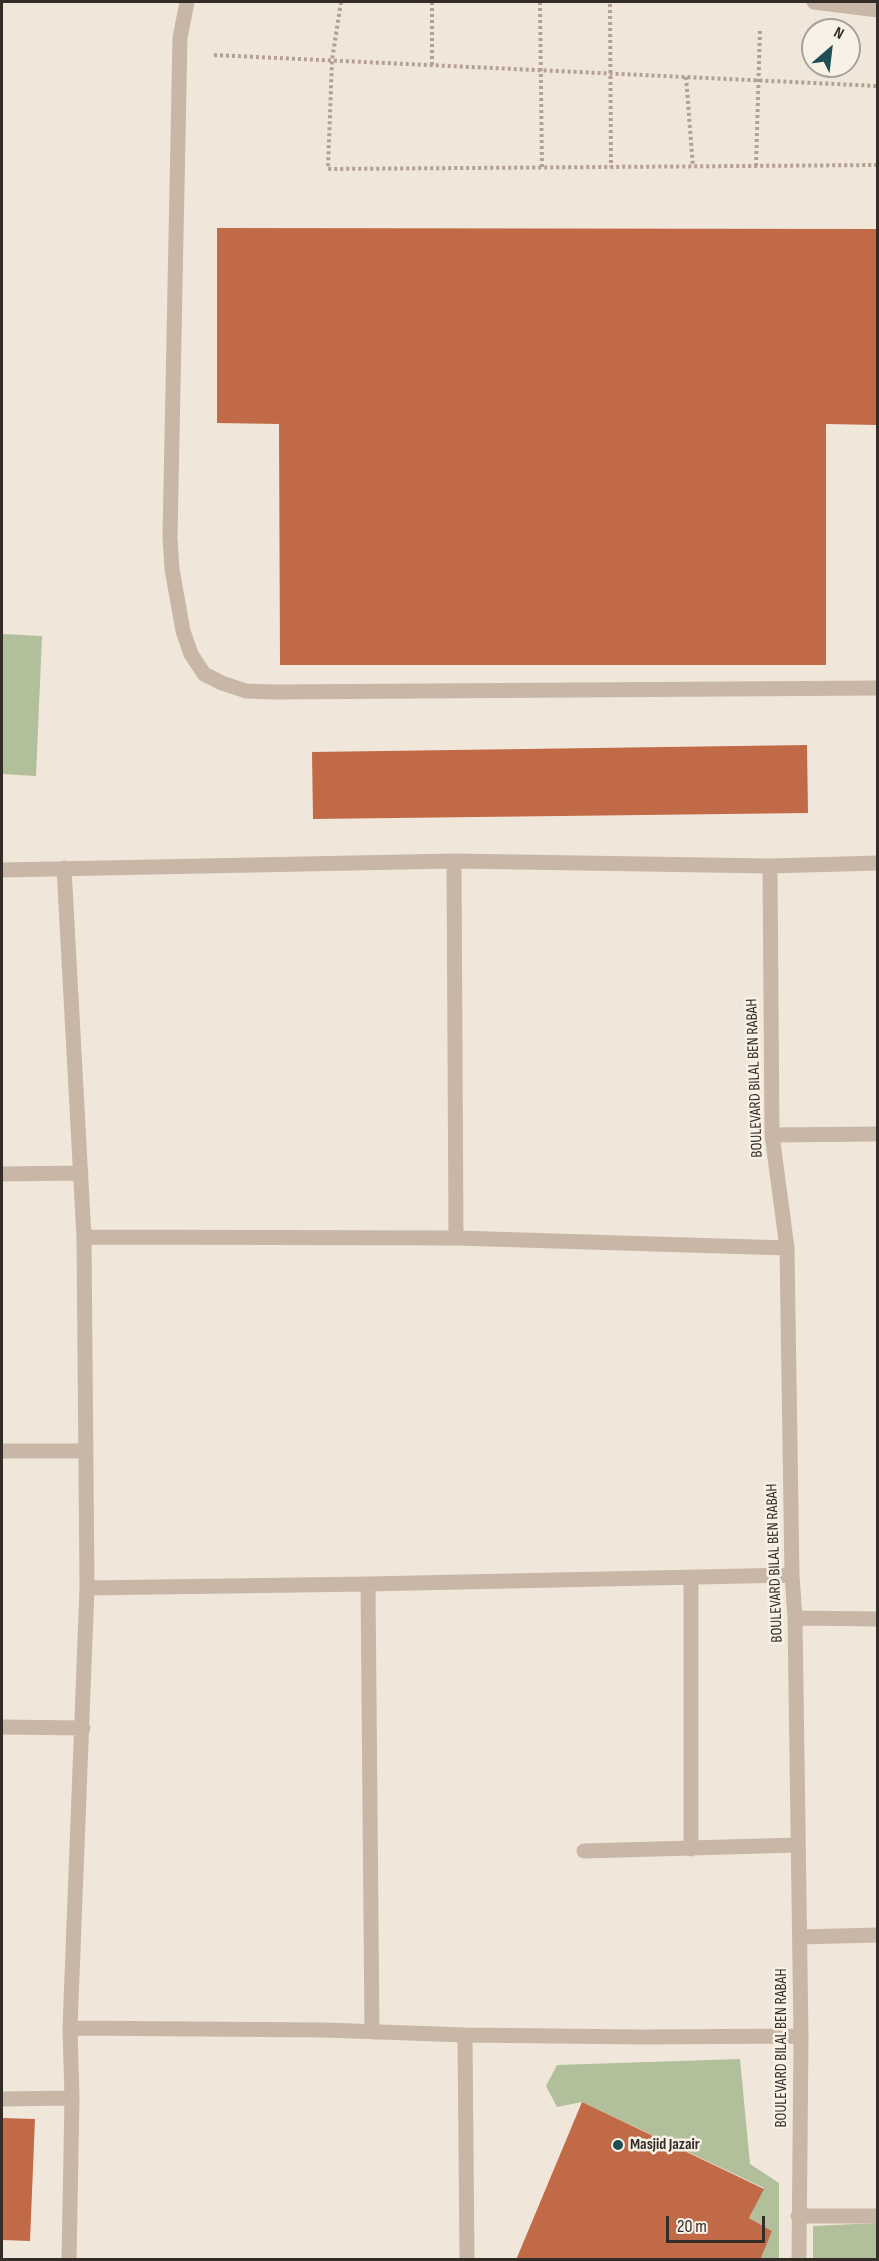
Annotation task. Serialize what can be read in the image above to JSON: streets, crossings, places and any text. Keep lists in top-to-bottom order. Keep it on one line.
{"streets":{"street":["BOULEVARD BILAL BEN RABAH"]},"places":["Masjid Jazair"],"scale_bar":"20 m","north":"top right"}
